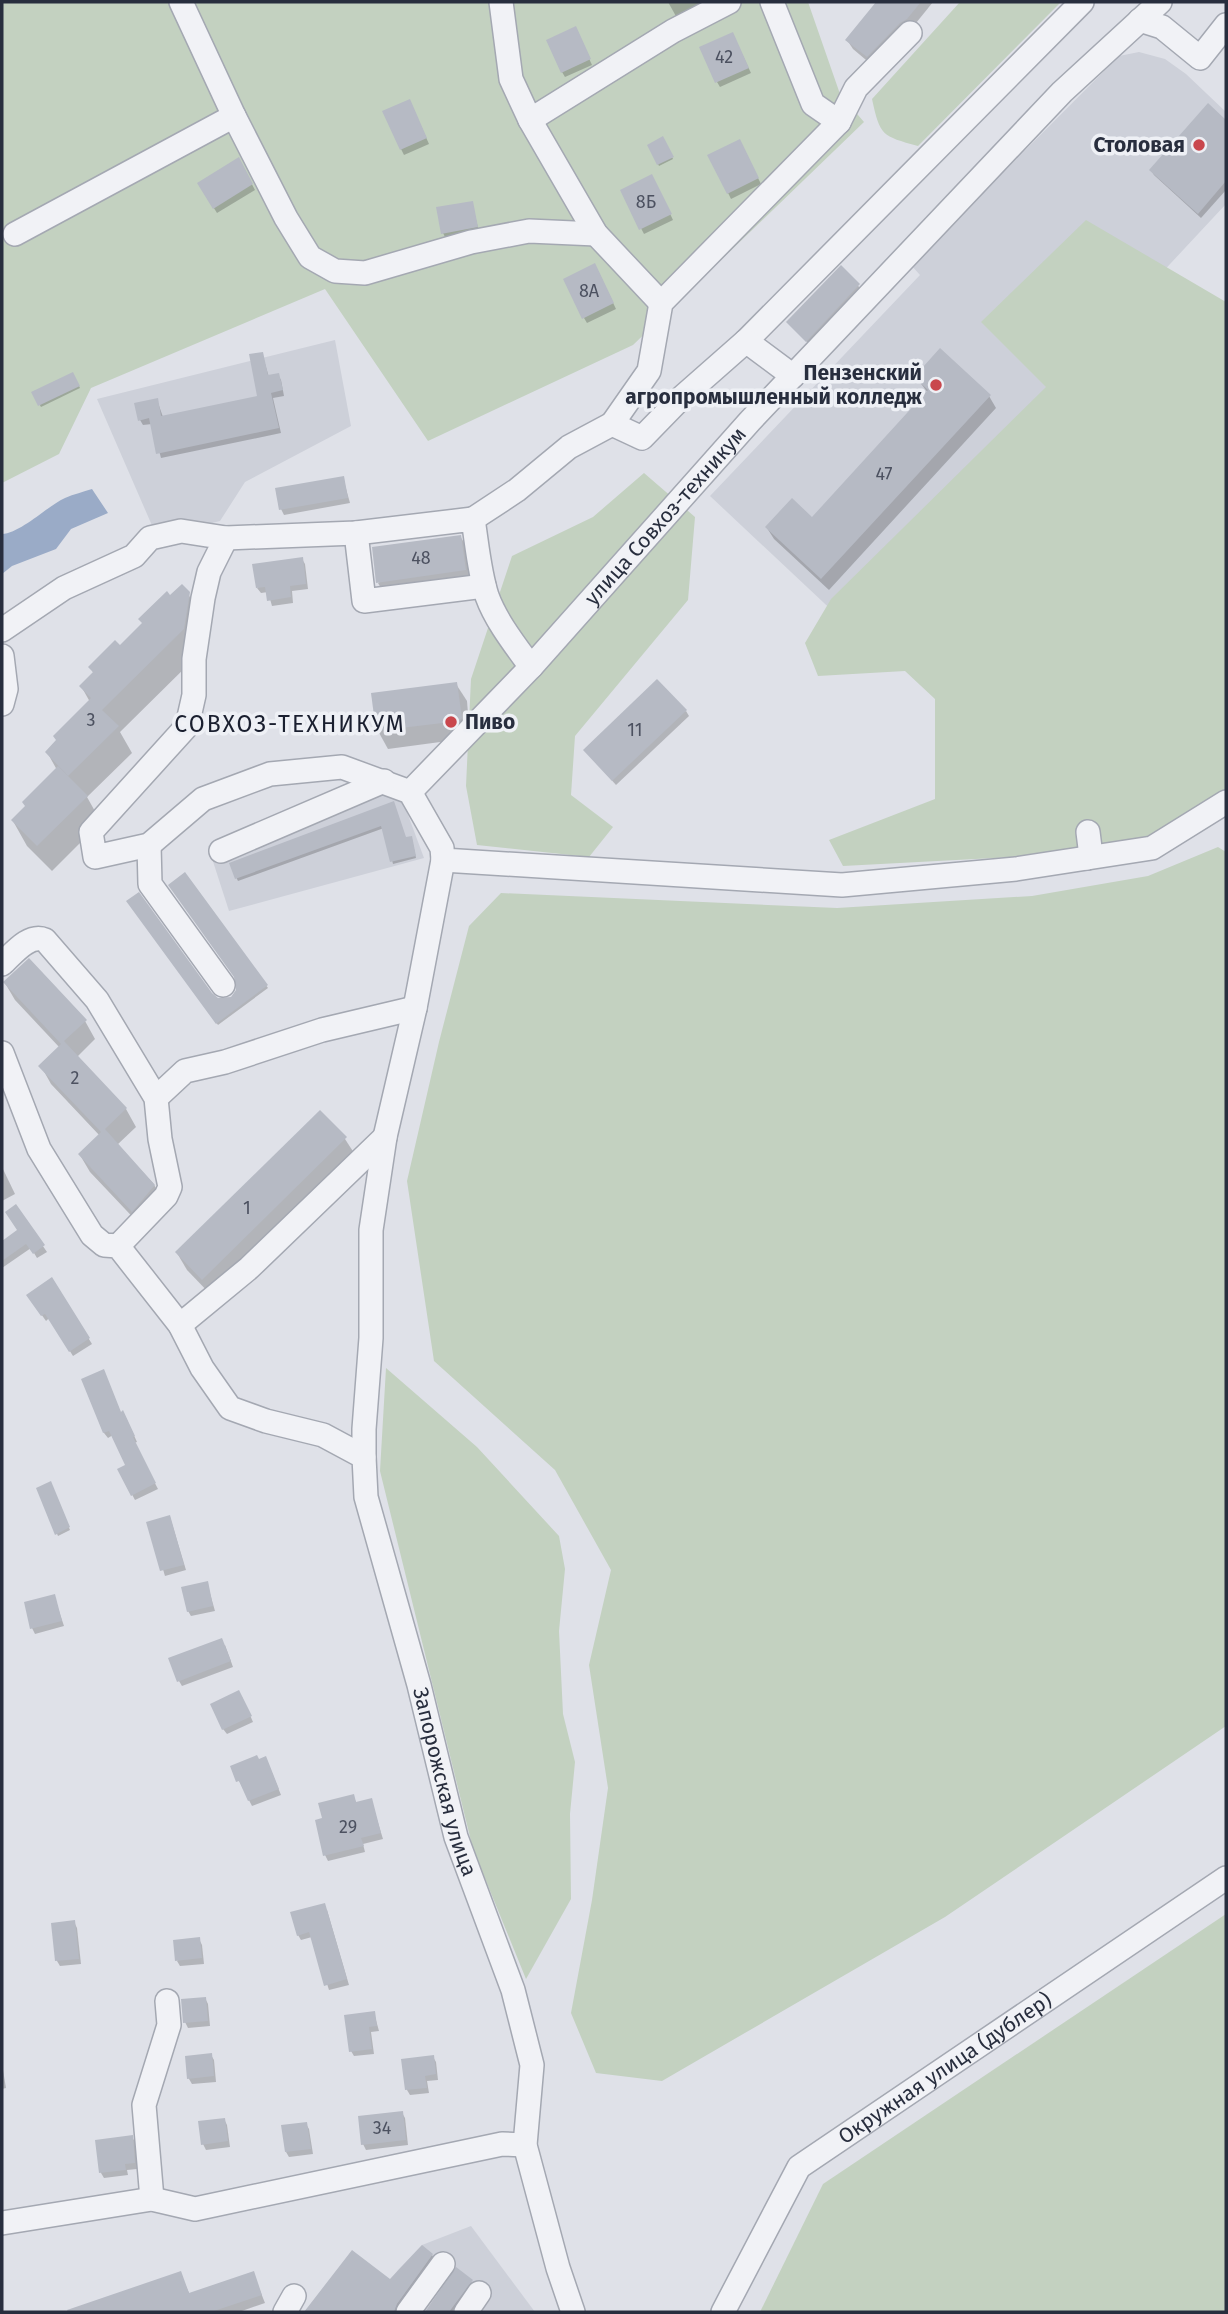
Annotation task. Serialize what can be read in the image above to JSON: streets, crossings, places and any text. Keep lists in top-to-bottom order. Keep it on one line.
{"streets":{"street":["улица Совхоз-техникум","Запорожская улица","Окружная улица (дублер)"]},"districts":["СОВХОЗ-ТЕХНИКУМ"],"places":["Столовая","Пензенский агропромышленный колледж","Пиво"],"house_numbers":["42","8Б","8А","47","48","3","11","2","1","29","34"]}
